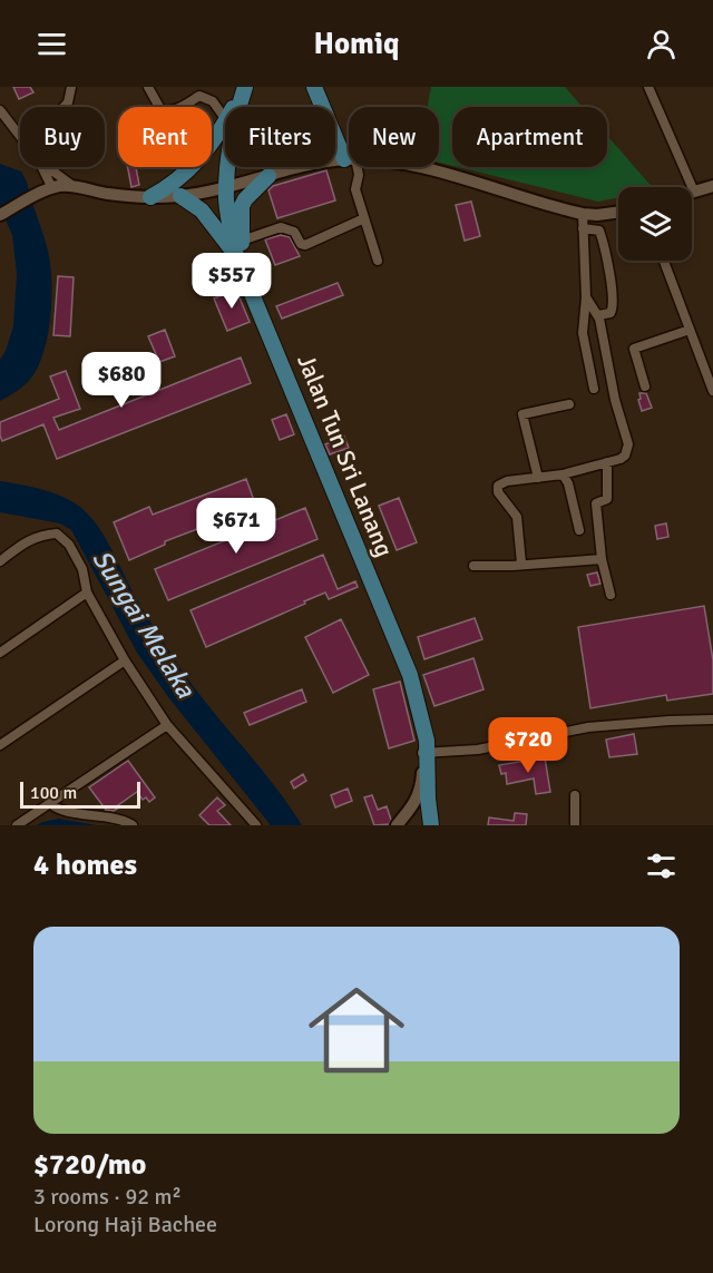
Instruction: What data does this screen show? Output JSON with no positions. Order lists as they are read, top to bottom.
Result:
{
  "streets": {
    "main road": ["Jalan Tun Sri Lanang"]
  },
  "water": ["Sungai Melaka"],
  "scale_bar": "100 m",
  "page": {
    "header": "Homiq",
    "chip": [
      "Buy",
      "Rent",
      "Filters",
      "New",
      "Apartment"
    ],
    "price": [
      "$557",
      "$680",
      "$671",
      "$720"
    ],
    "scale": "100 m",
    "heading": "4 homes",
    "list": [
      {
        "name": "$720/mo",
        "note": "3 rooms · 92 m² · Lorong Haji Bachee"
      }
    ]
  }
}
